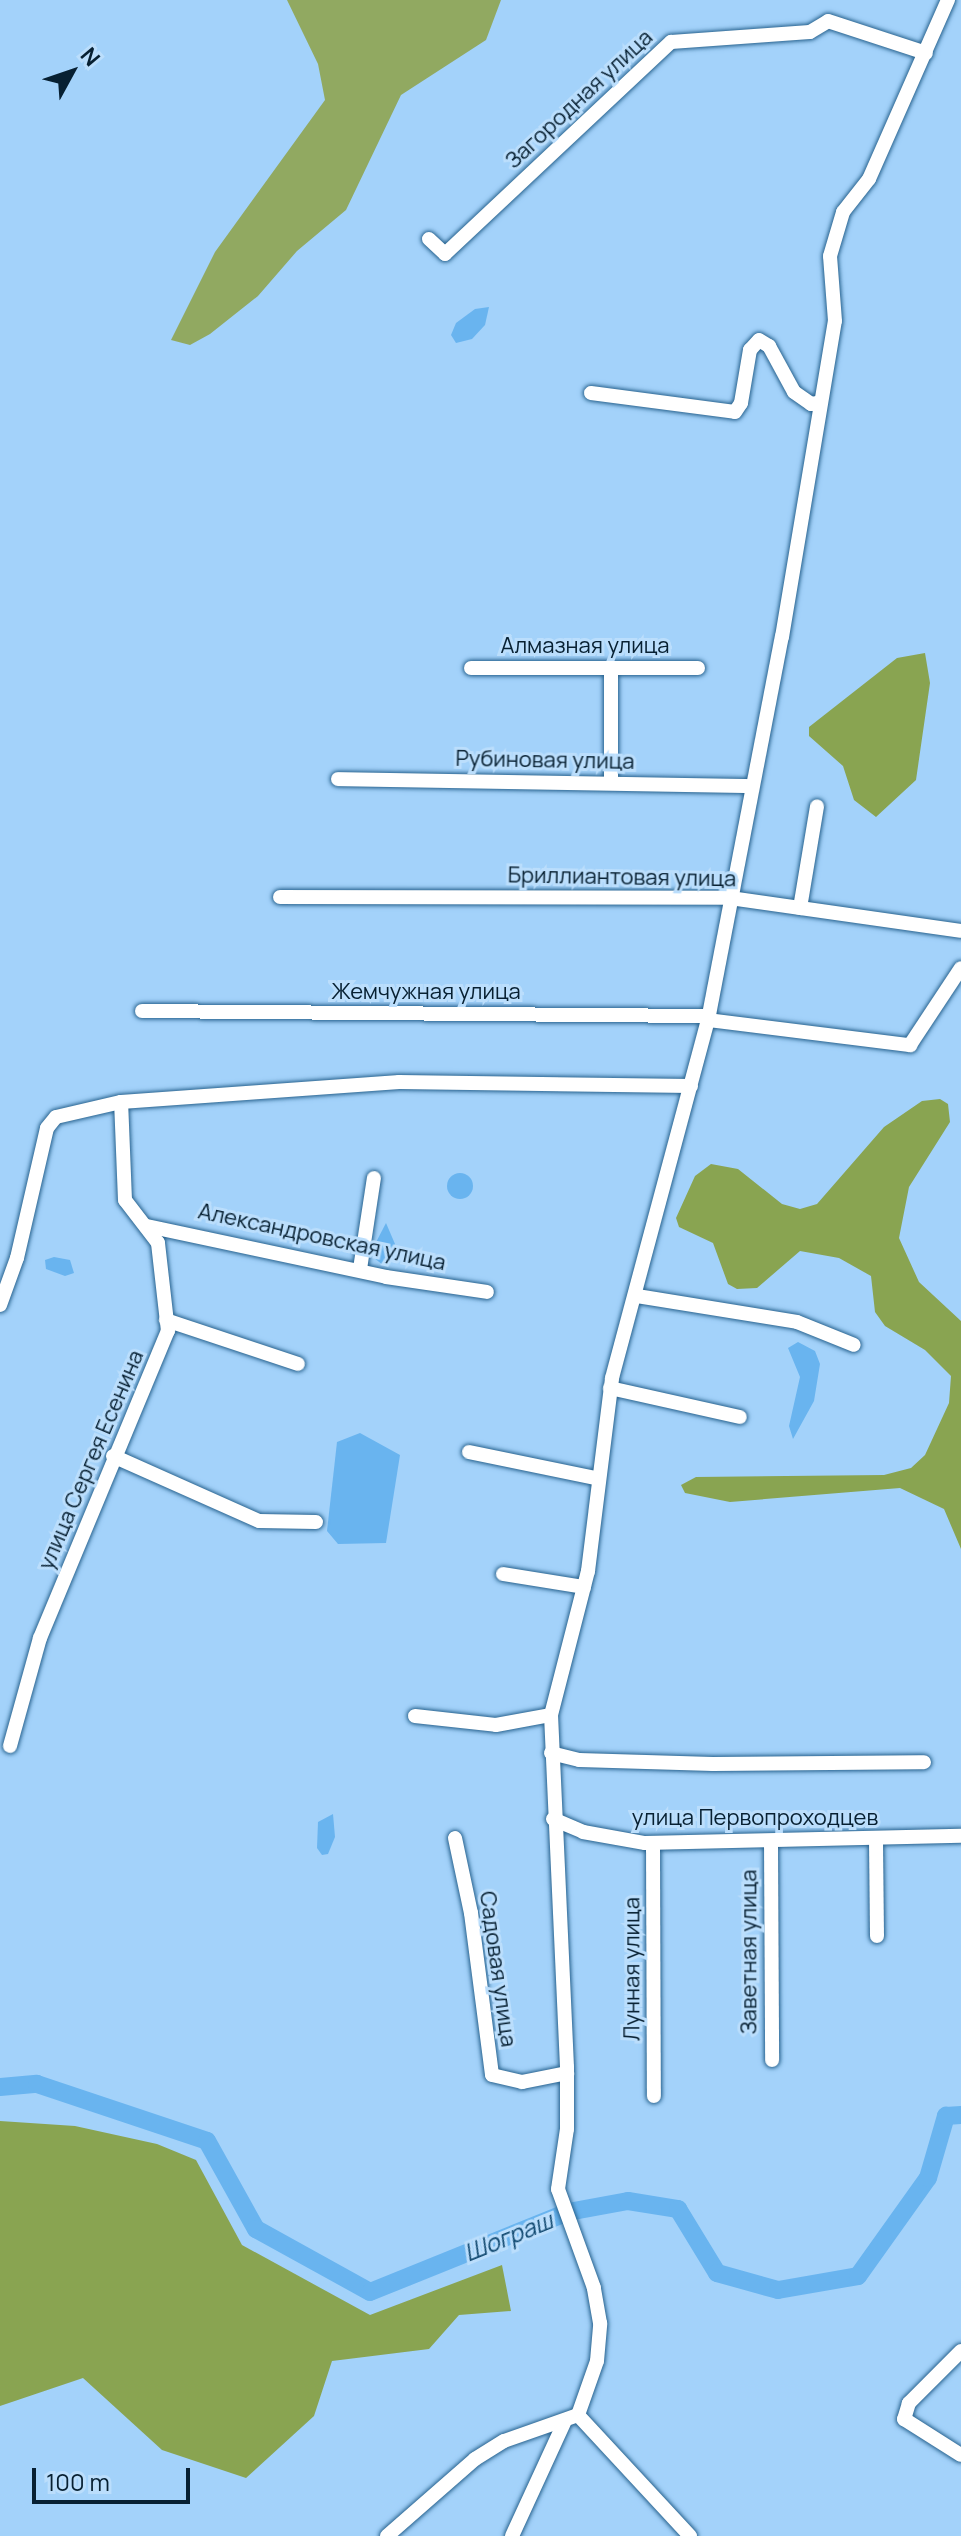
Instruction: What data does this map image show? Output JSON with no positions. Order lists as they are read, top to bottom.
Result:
{
  "streets": {
    "street": [
      "Загородная улица",
      "Алмазная улица",
      "Рубиновая улица",
      "Бриллиантовая улица",
      "Жемчужная улица",
      "Александровская улица",
      "улица Сергея Есенина",
      "улица Первопроходцев",
      "Заветная улица",
      "Садовая улица",
      "Лунная улица"
    ]
  },
  "crossings": [
    ["Александровская улица", "улица Сергея Есенина"],
    ["улица Первопроходцев", "Заветная улица"],
    ["улица Первопроходцев", "Лунная улица"]
  ],
  "water": ["Шограш"],
  "scale_bar": "100 m",
  "north": "top right"
}
